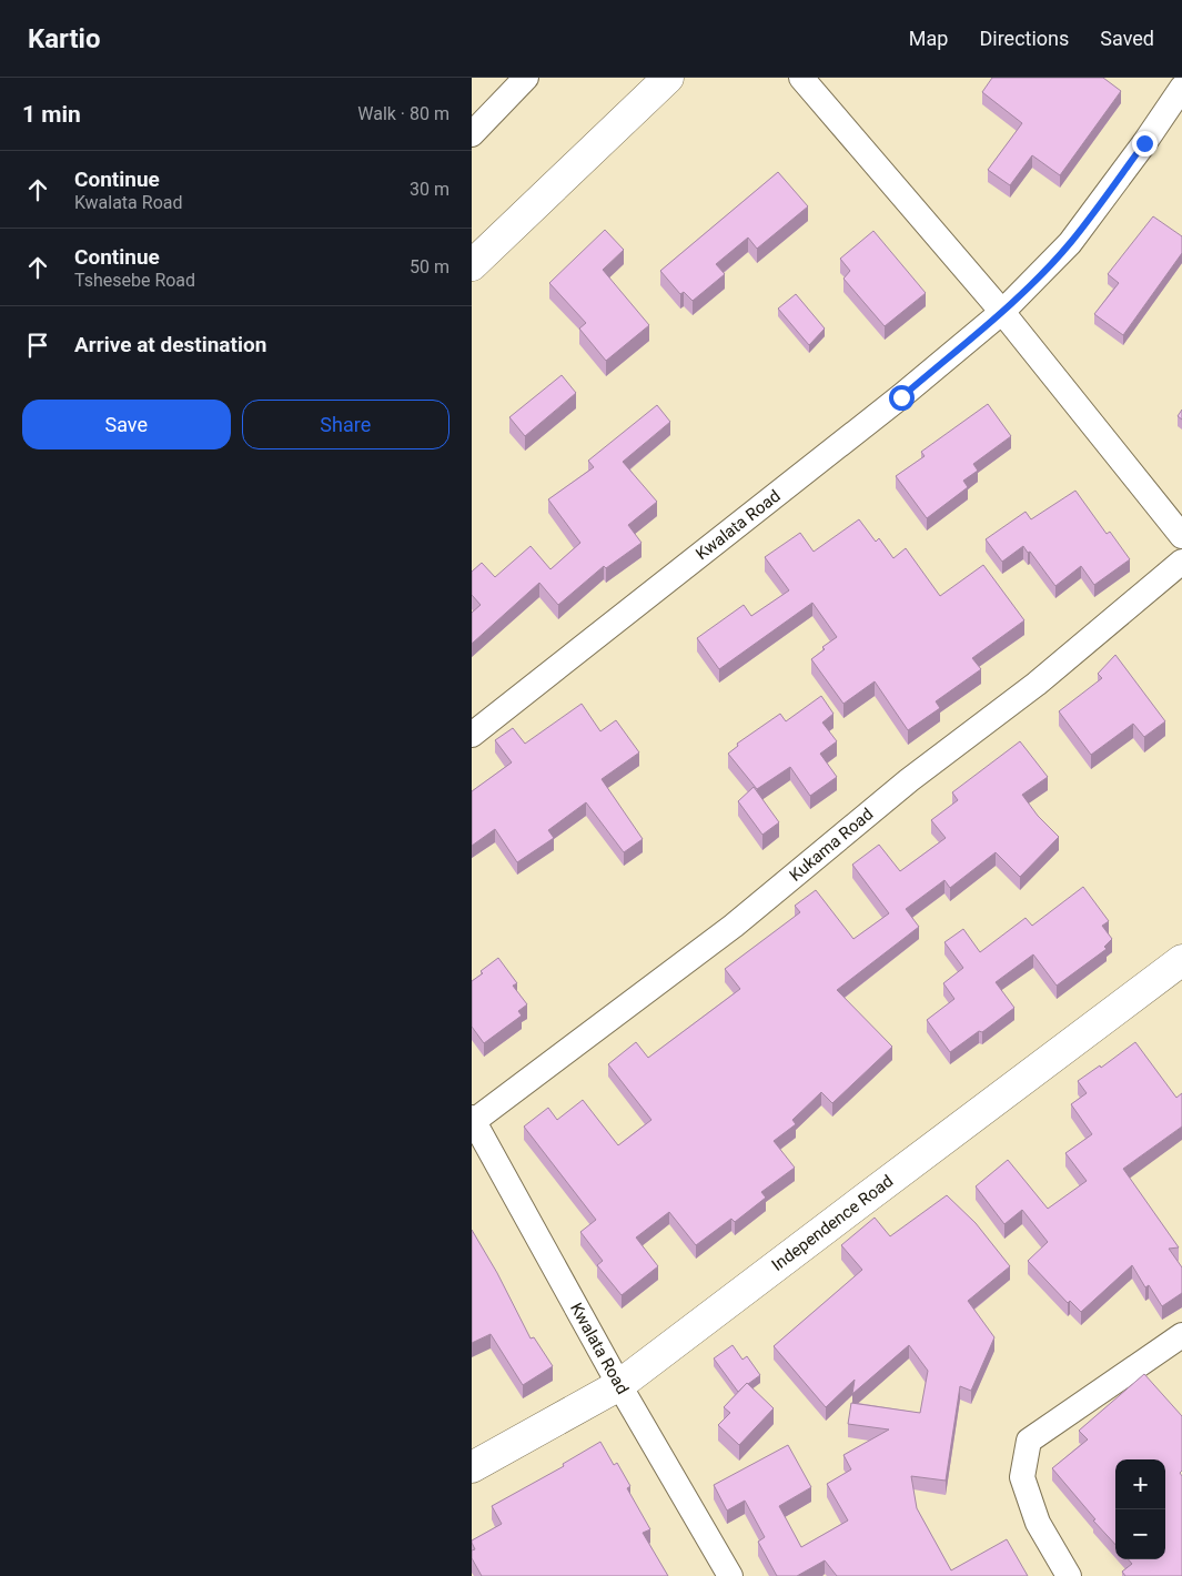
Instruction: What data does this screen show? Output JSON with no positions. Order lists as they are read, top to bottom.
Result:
{
  "streets": {
    "street": ["Kwalata Road", "Kukama Road", "Independence Road"]
  },
  "crossings": [
    ["Kwalata Road", "Kukama Road"],
    ["Kwalata Road", "Independence Road"]
  ],
  "page": {
    "header": "Kartio",
    "nav": ["Map", "Directions", "Saved"],
    "heading": ["1 min", "Walk · 80 m"],
    "list": [
      ["Continue", "Kwalata Road", "30 m"],
      ["Continue", "Tshesebe Road", "50 m"],
      "Arrive at destination"
    ],
    "buttons": ["Save", "Share"],
    "map_buttons": ["+", "−"]
  }
}
